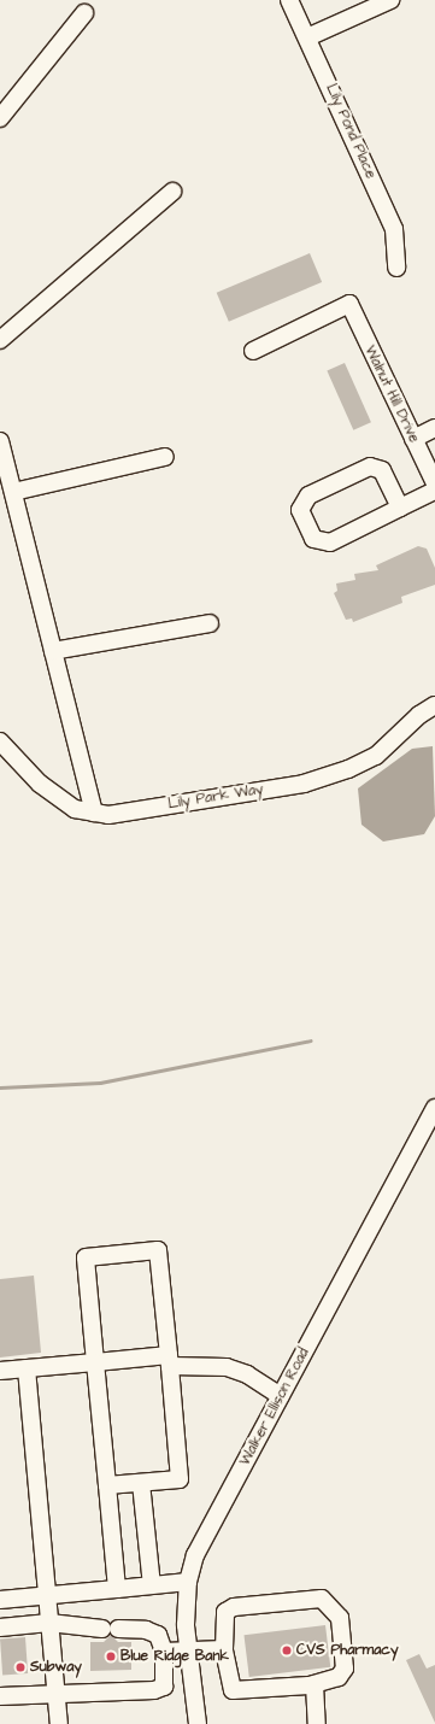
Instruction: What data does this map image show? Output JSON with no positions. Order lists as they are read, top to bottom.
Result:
{
  "streets": {
    "street": [
      "Lily Pond Place",
      "Walnut Hill Drive",
      "Lily Park Way",
      "Walker Ellison Road"
    ]
  },
  "places": ["CVS Pharmacy", "Blue Ridge Bank", "Subway"]
}
